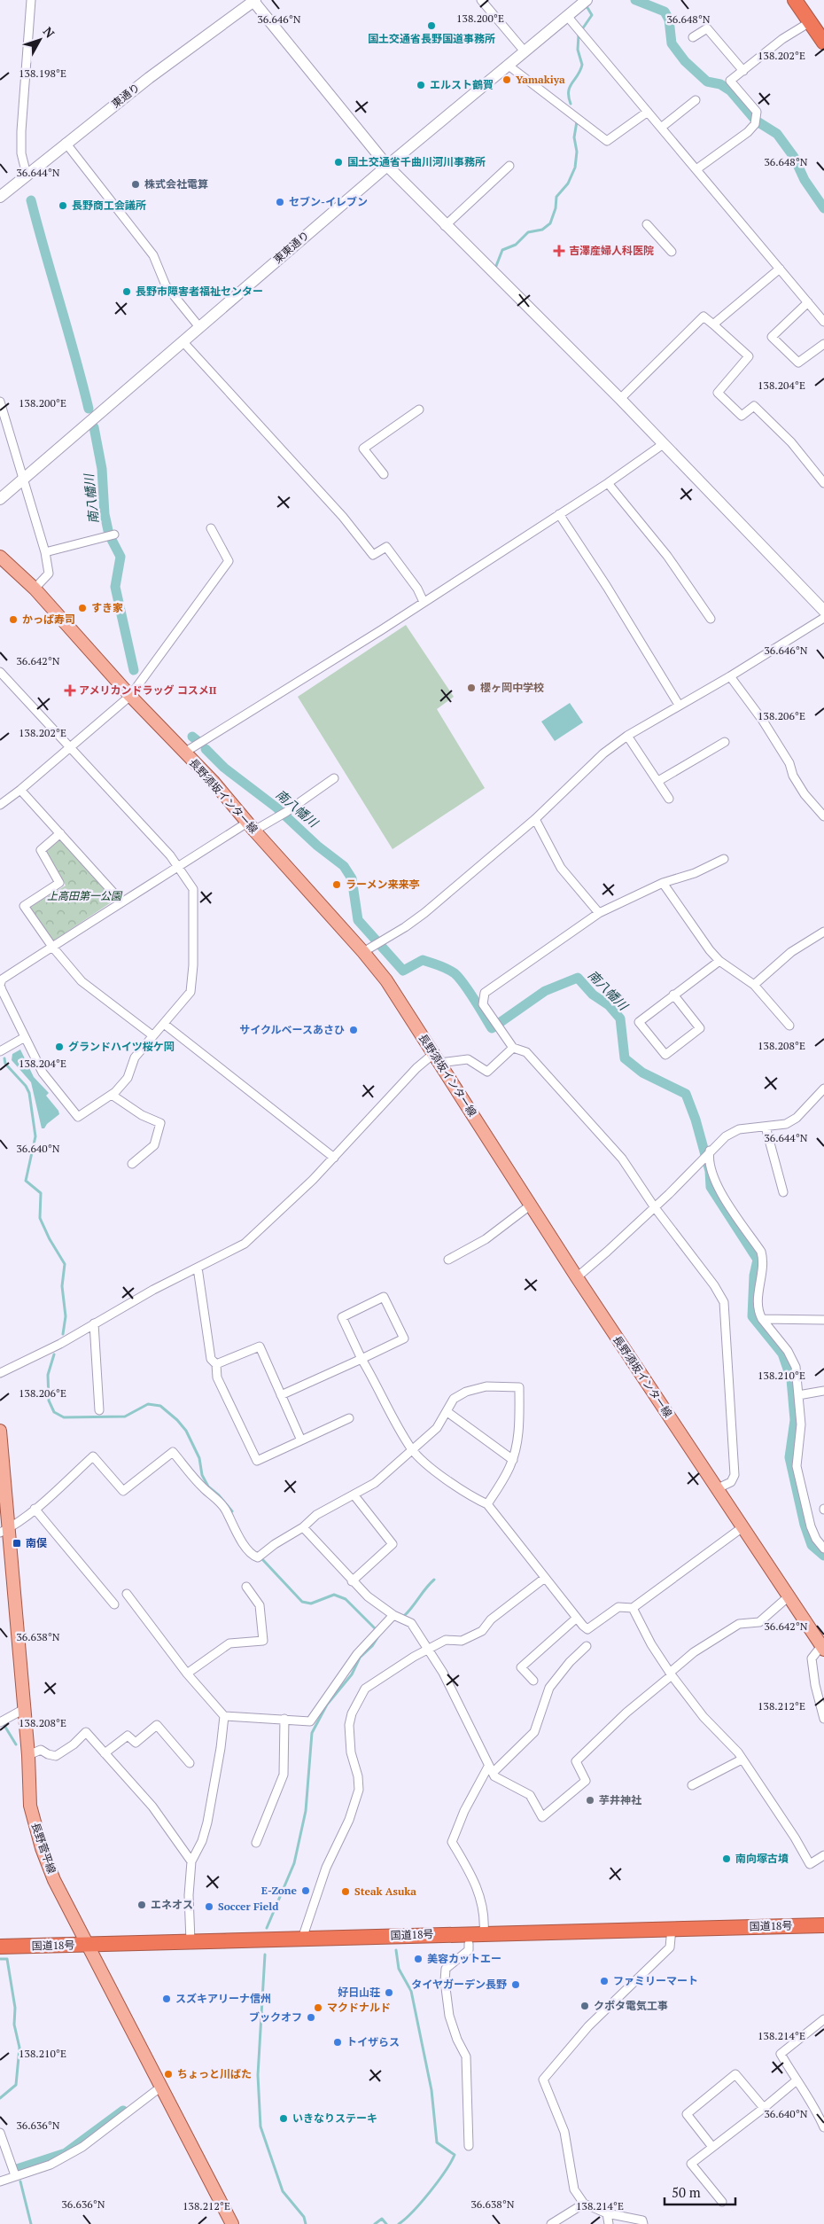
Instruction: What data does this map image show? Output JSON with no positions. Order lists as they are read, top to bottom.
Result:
{
  "streets": {
    "highway": ["国道18号"],
    "main road": ["長野須坂インター線", "長野菅平線"],
    "street": ["東通り", "東東通り"]
  },
  "crossings": [
    ["長野菅平線", "国道18号"]
  ],
  "water": ["南八幡川"],
  "parks": ["上高田第一公園"],
  "places": {
    "other": [
      "国土交通省長野国道事務所",
      "Yamakiya",
      "エルスト鶴賀",
      "国土交通省千曲川河川事務所",
      "株式会社電算",
      "セブン-イレブン",
      "長野商工会議所",
      "長野市障害者福祉センター",
      "すき家",
      "かっぱ寿司",
      "櫻ヶ岡中学校",
      "ラーメン来来亭",
      "サイクルベースあさひ",
      "グランドハイツ桜ケ岡",
      "芋井神社",
      "南向塚古墳",
      "E-Zone",
      "Steak Asuka",
      "エネオス",
      "Soccer Field",
      "美容カットエー",
      "ファミリーマート",
      "タイヤガーデン長野",
      "好日山荘",
      "スズキアリーナ信州",
      "クボタ電気工事",
      "マクドナルド",
      "ブックオフ",
      "トイザらス",
      "ちょっと川ばた",
      "いきなりステーキ"
    ],
    "health": ["吉澤産婦人科医院", "アメリカンドラッグ コスメII"],
    "transit": ["南俣"]
  },
  "scale_bar": "50 m",
  "north": "top right",
  "coordinates": [
    "138.200°E",
    "36.646°N",
    "36.648°N",
    "138.202°E",
    "138.198°E",
    "36.644°N",
    "138.204°E",
    "36.642°N",
    "138.206°E",
    "138.208°E",
    "36.640°N",
    "138.210°E",
    "36.638°N",
    "138.212°E",
    "138.214°E",
    "36.636°N"
  ]
}
